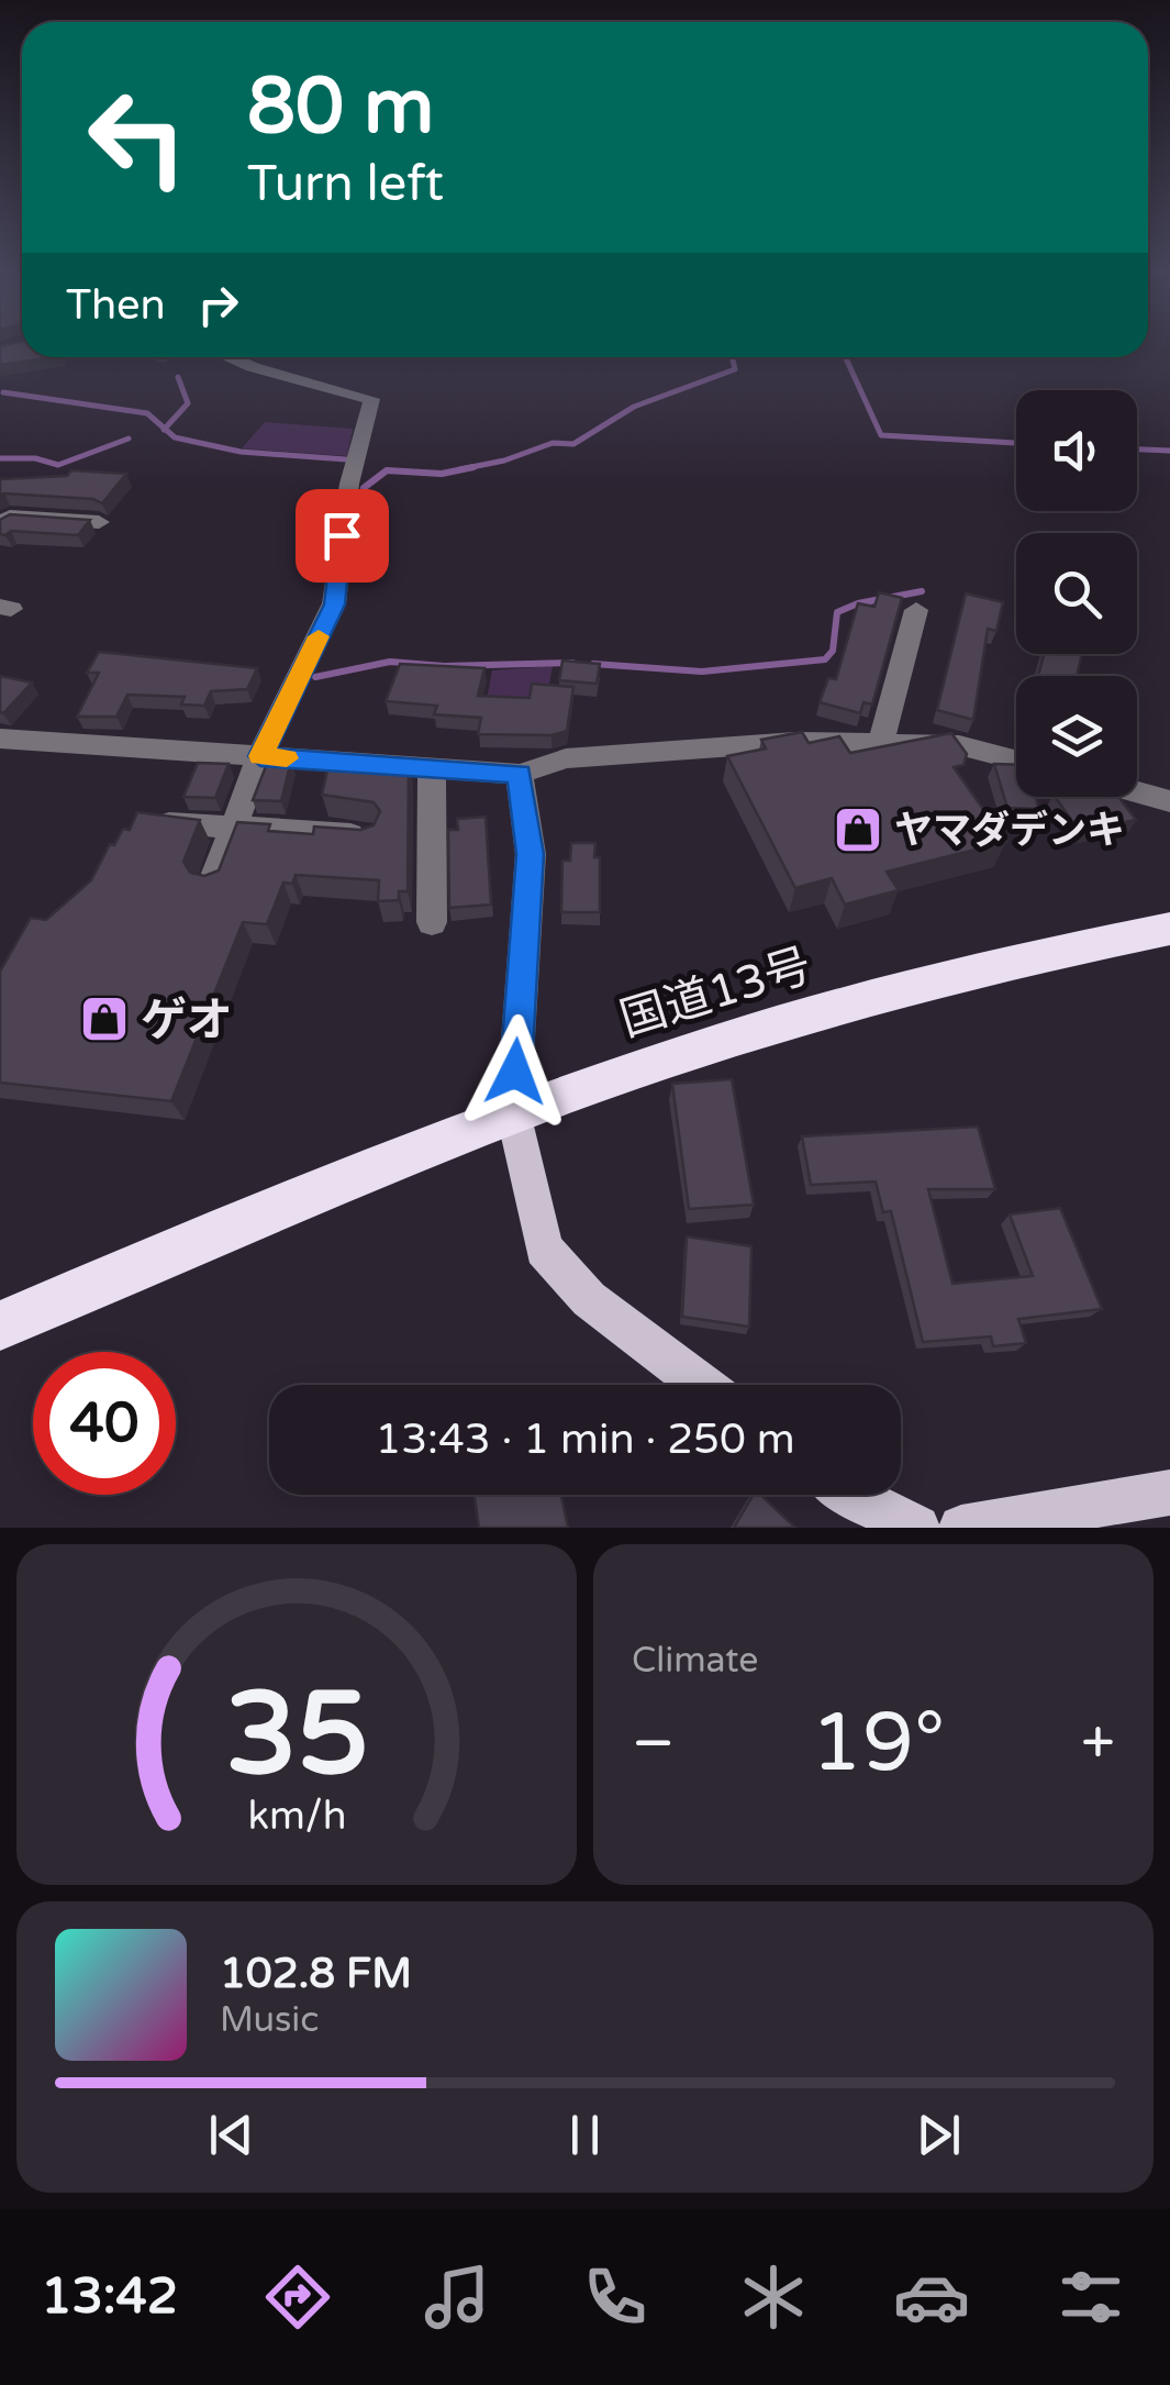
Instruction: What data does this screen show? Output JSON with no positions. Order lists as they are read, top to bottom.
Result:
{
  "streets": {
    "highway": ["国道13号"]
  },
  "places": {
    "shop": ["ヤマダデンキ", "ゲオ"]
  },
  "page": {
    "turn": ["80 m", "Turn left"],
    "then": "Then",
    "limit": "40",
    "trip": "13:43 · 1 min · 250 m",
    "tile": "Climate",
    "heat": ["−", "19°", "+"],
    "song": ["102.8 FM", "Music"],
    "tabs": "13:42",
    "gauge": ["35", "km/h"]
  }
}
